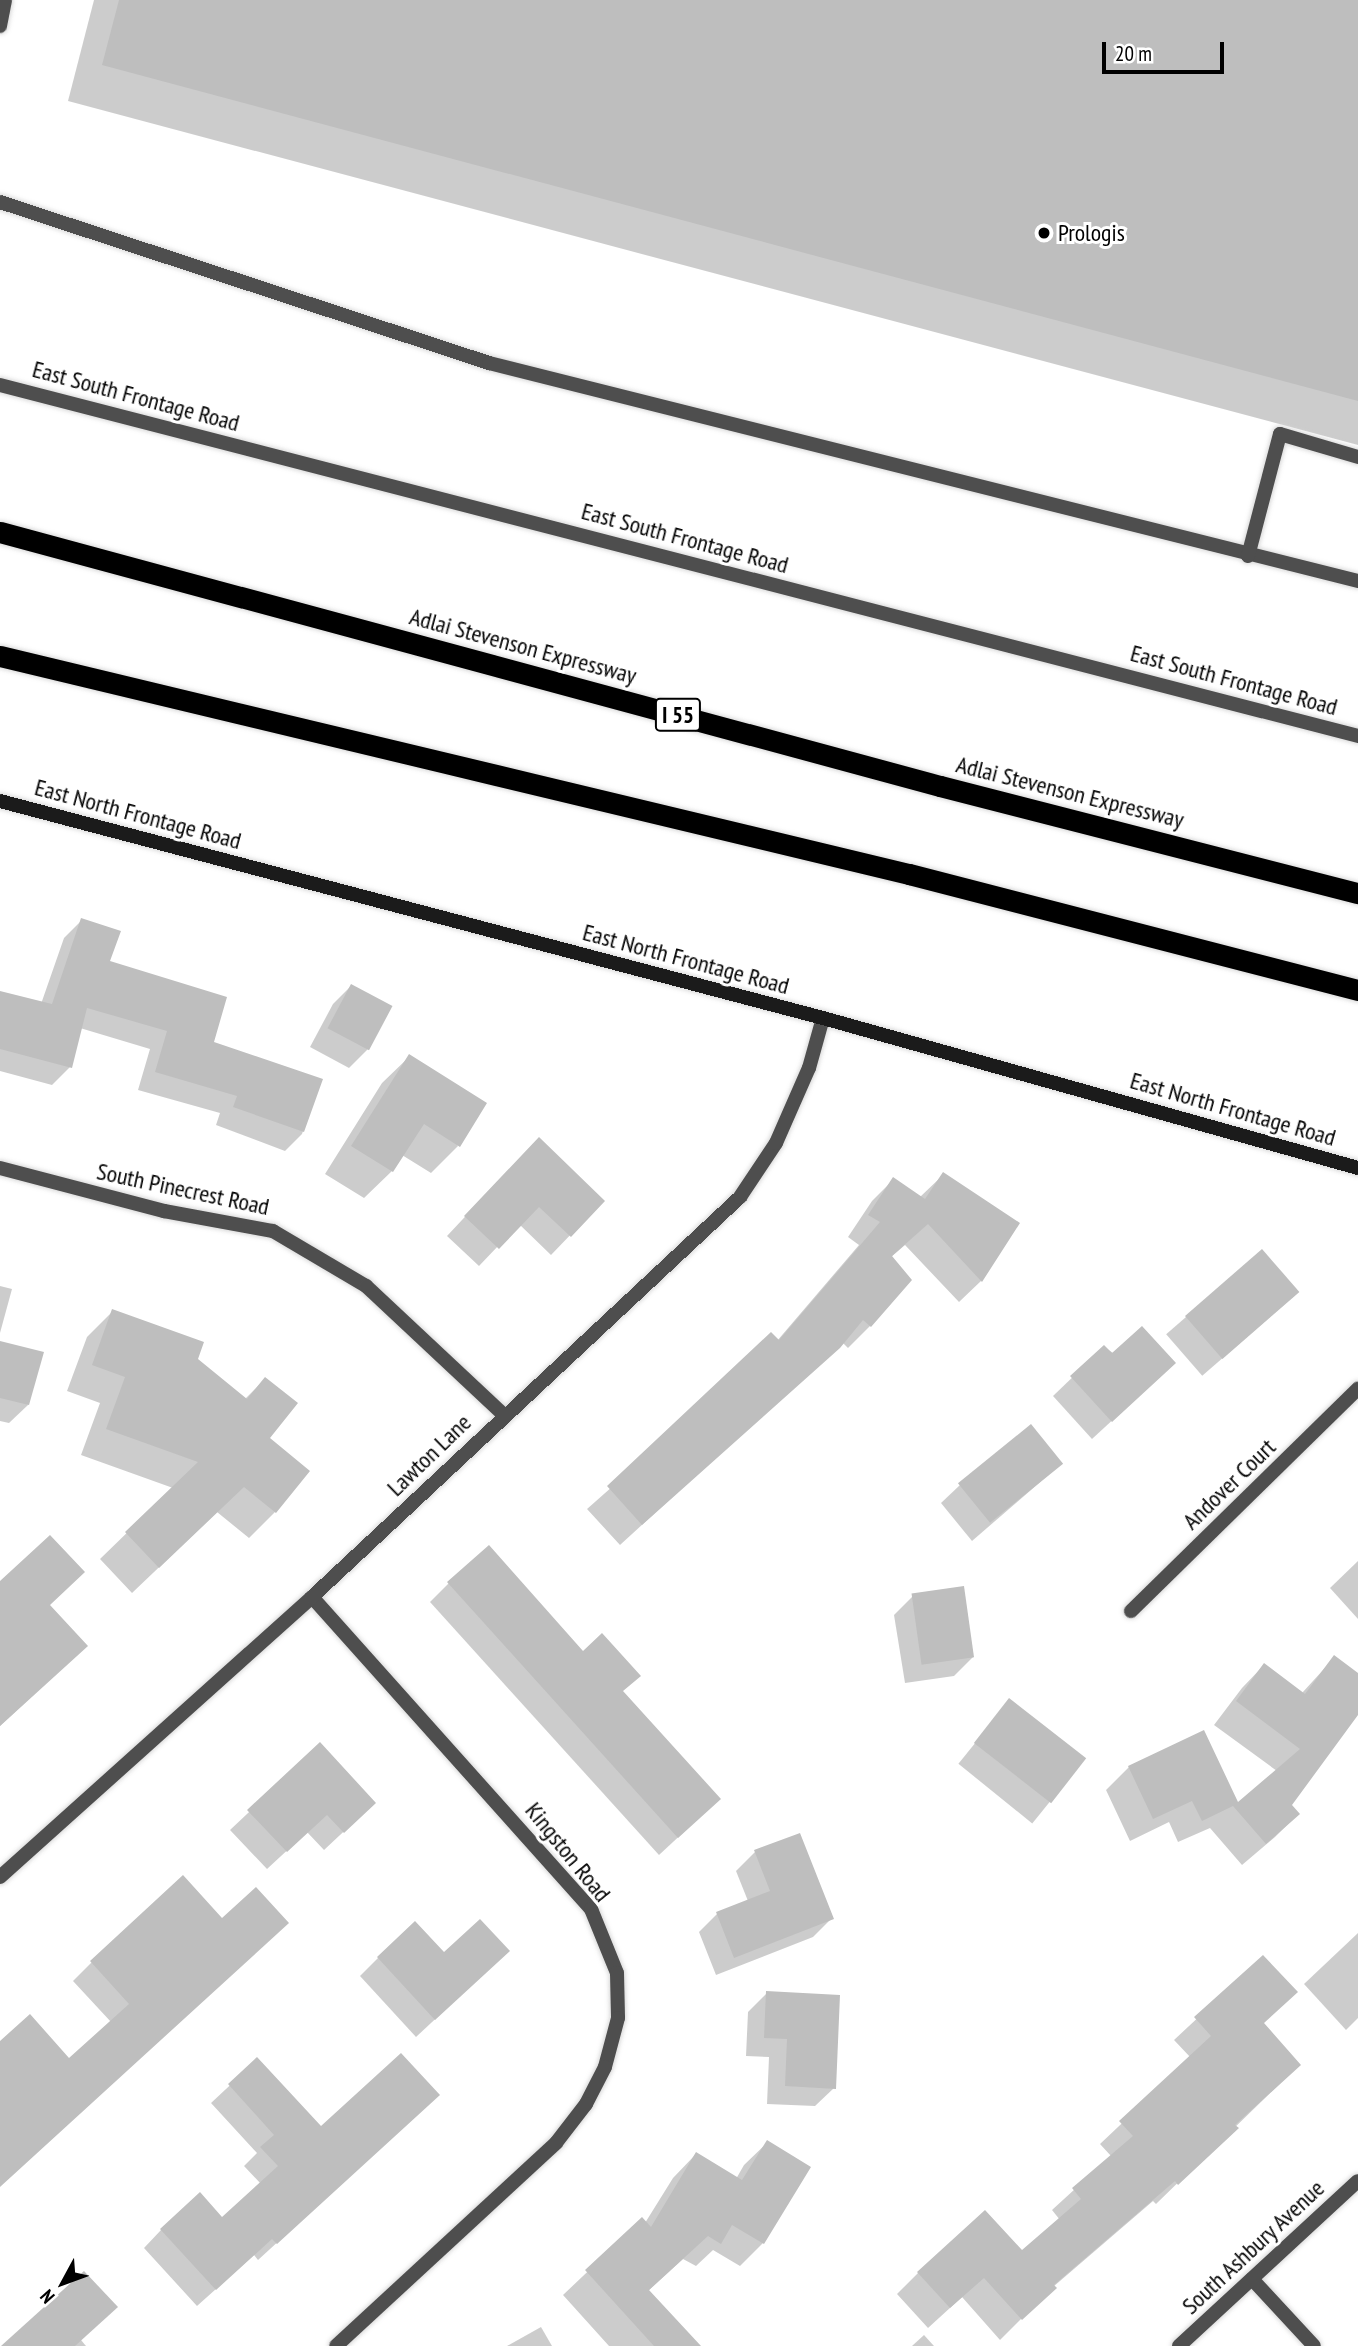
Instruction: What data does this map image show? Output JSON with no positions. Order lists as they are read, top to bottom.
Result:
{
  "streets": {
    "highway": ["Adlai Stevenson Expressway", "I 55"],
    "street": [
      "East South Frontage Road",
      "East North Frontage Road",
      "South Pinecrest Road",
      "Lawton Lane",
      "Andover Court",
      "Kingston Road",
      "South Ashbury Avenue"
    ]
  },
  "crossings": [
    ["East North Frontage Road", "Lawton Lane"],
    ["South Pinecrest Road", "Lawton Lane"],
    ["Lawton Lane", "Kingston Road"]
  ],
  "places": ["Prologis"],
  "scale_bar": "20 m",
  "north": "bottom left"
}
